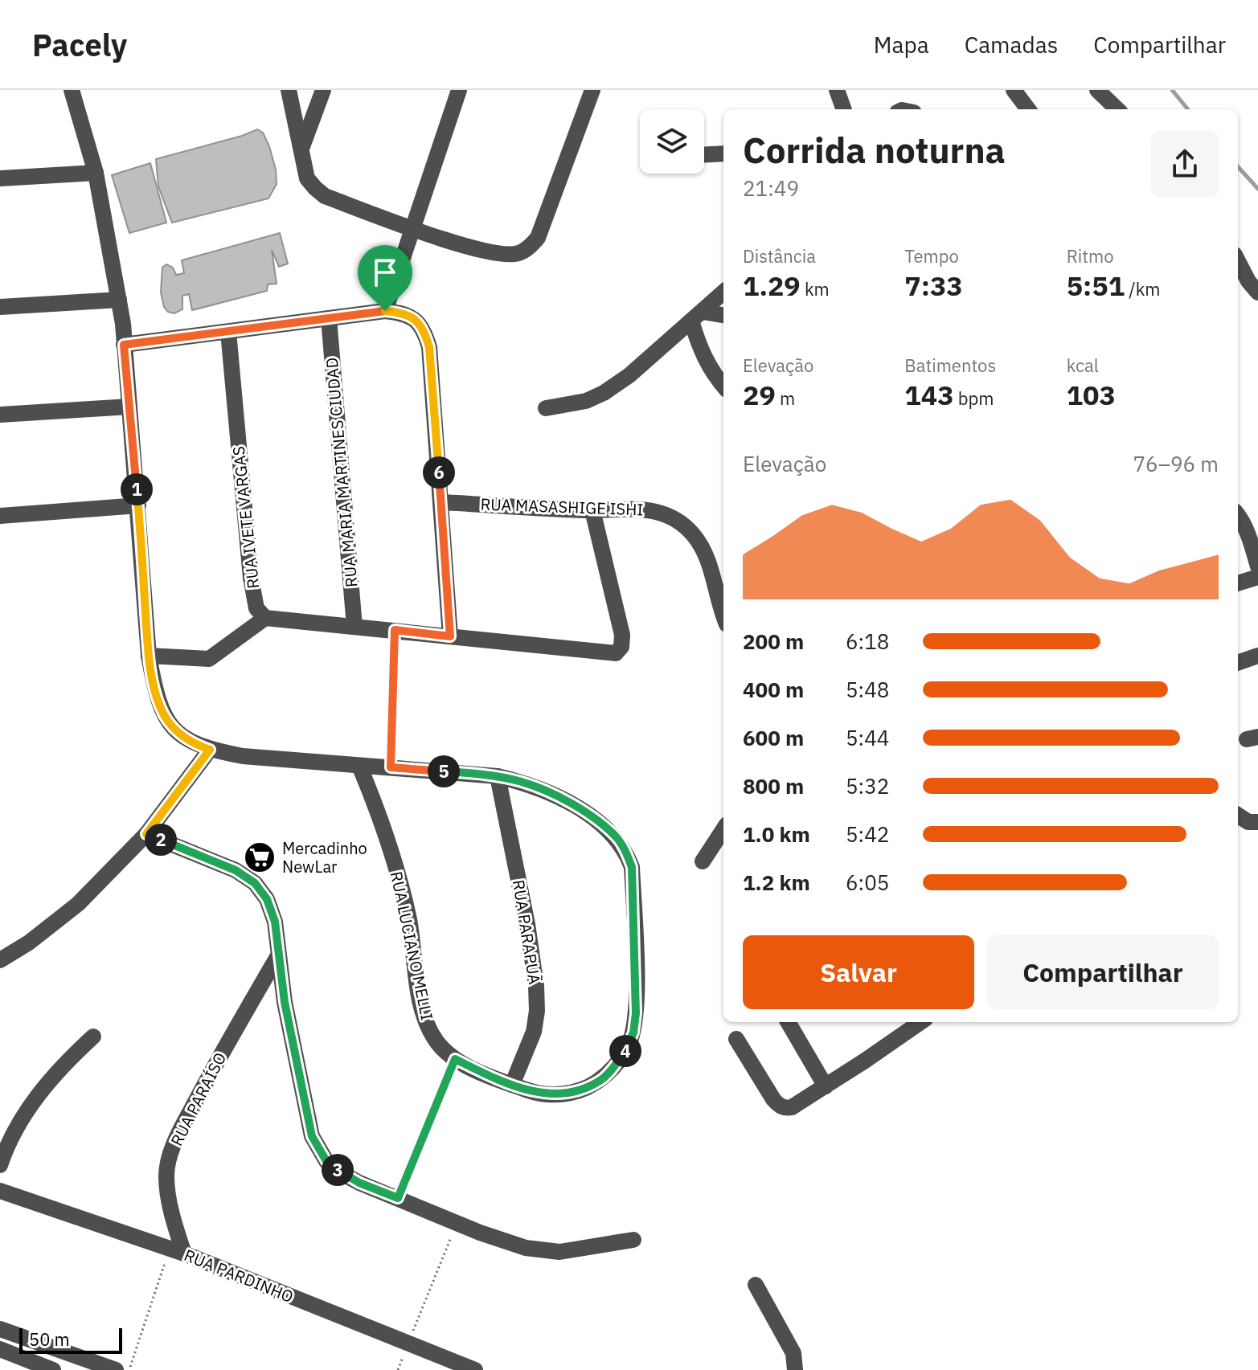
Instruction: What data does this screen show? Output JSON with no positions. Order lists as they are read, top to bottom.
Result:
{
  "streets": {
    "street": [
      "RUA MARIA MARTINES CIUDAD",
      "RUA MASASHIGE ISHI",
      "RUA IVETE VARGAS",
      "RUA PARAPUÃ",
      "RUA LUCIANO MELLI",
      "RUA PARAÍSO",
      "RUA PARDINHO"
    ]
  },
  "crossings": [
    ["RUA PARAPUÃ", "RUA LUCIANO MELLI"],
    ["RUA PARAÍSO", "RUA PARDINHO"]
  ],
  "places": {
    "supermarket": ["Mercadinho NewLar"]
  },
  "scale_bar": "50 m",
  "page": {
    "header": "Pacely",
    "nav": ["Mapa", "Camadas", "Compartilhar"],
    "heading": ["Corrida noturna", "21:49"],
    "stats": [
      ["Distância", "1.29 km"],
      ["Tempo", "7:33"],
      ["Ritmo", "5:51 /km"],
      ["Elevação", "29 m"],
      ["Batimentos", "143 bpm"],
      ["kcal", "103"]
    ],
    "chart": ["Elevação", "76–96 m"],
    "pins": [
      "6",
      "1",
      "5",
      "2",
      "4",
      "3"
    ],
    "list": [
      {
        "name": "200 m",
        "note": "6:18"
      },
      {
        "name": "400 m",
        "note": "5:48"
      },
      {
        "name": "600 m",
        "note": "5:44"
      },
      {
        "name": "800 m",
        "note": "5:32"
      },
      {
        "name": "1.0 km",
        "note": "5:42"
      },
      {
        "name": "1.2 km",
        "note": "6:05"
      }
    ],
    "buttons": ["Salvar", "Compartilhar"],
    "scale": "50 m"
  }
}
